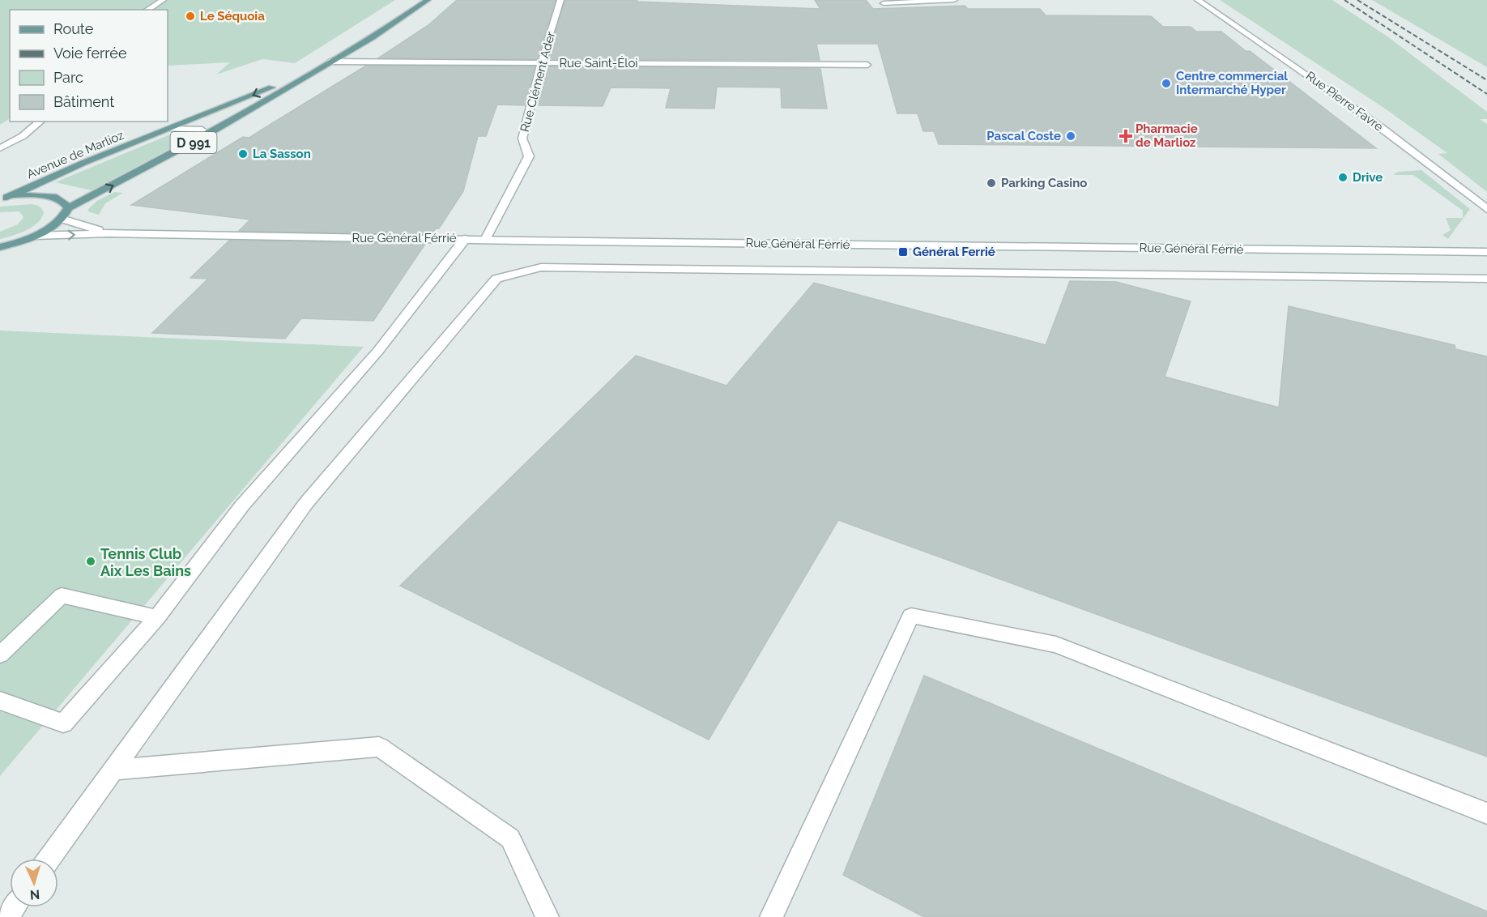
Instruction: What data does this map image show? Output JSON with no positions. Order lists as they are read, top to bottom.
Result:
{
  "streets": {
    "main road": ["D 991", "Avenue de Marlioz"],
    "street": [
      "Rue Saint-Éloi",
      "Rue Clément Ader",
      "Rue Pierre Favre",
      "Rue Général Férrié"
    ]
  },
  "crossings": [
    ["Rue Saint-Éloi", "Rue Clément Ader"],
    ["Rue Saint-Éloi", "Avenue de Marlioz"],
    ["Rue Clément Ader", "Rue Général Férrié"]
  ],
  "places": {
    "other": [
      "Le Séquoia",
      "Centre commercial Intermarché Hyper",
      "Pascal Coste",
      "La Sasson",
      "Drive",
      "Parking Casino",
      "Tennis Club Aix Les Bains"
    ],
    "health": ["Pharmacie de Marlioz"],
    "transit": ["Général Ferrié"]
  },
  "legend": [
    "Route",
    "Voie ferrée",
    "Parc",
    "Bâtiment"
  ],
  "north": "bottom"
}
